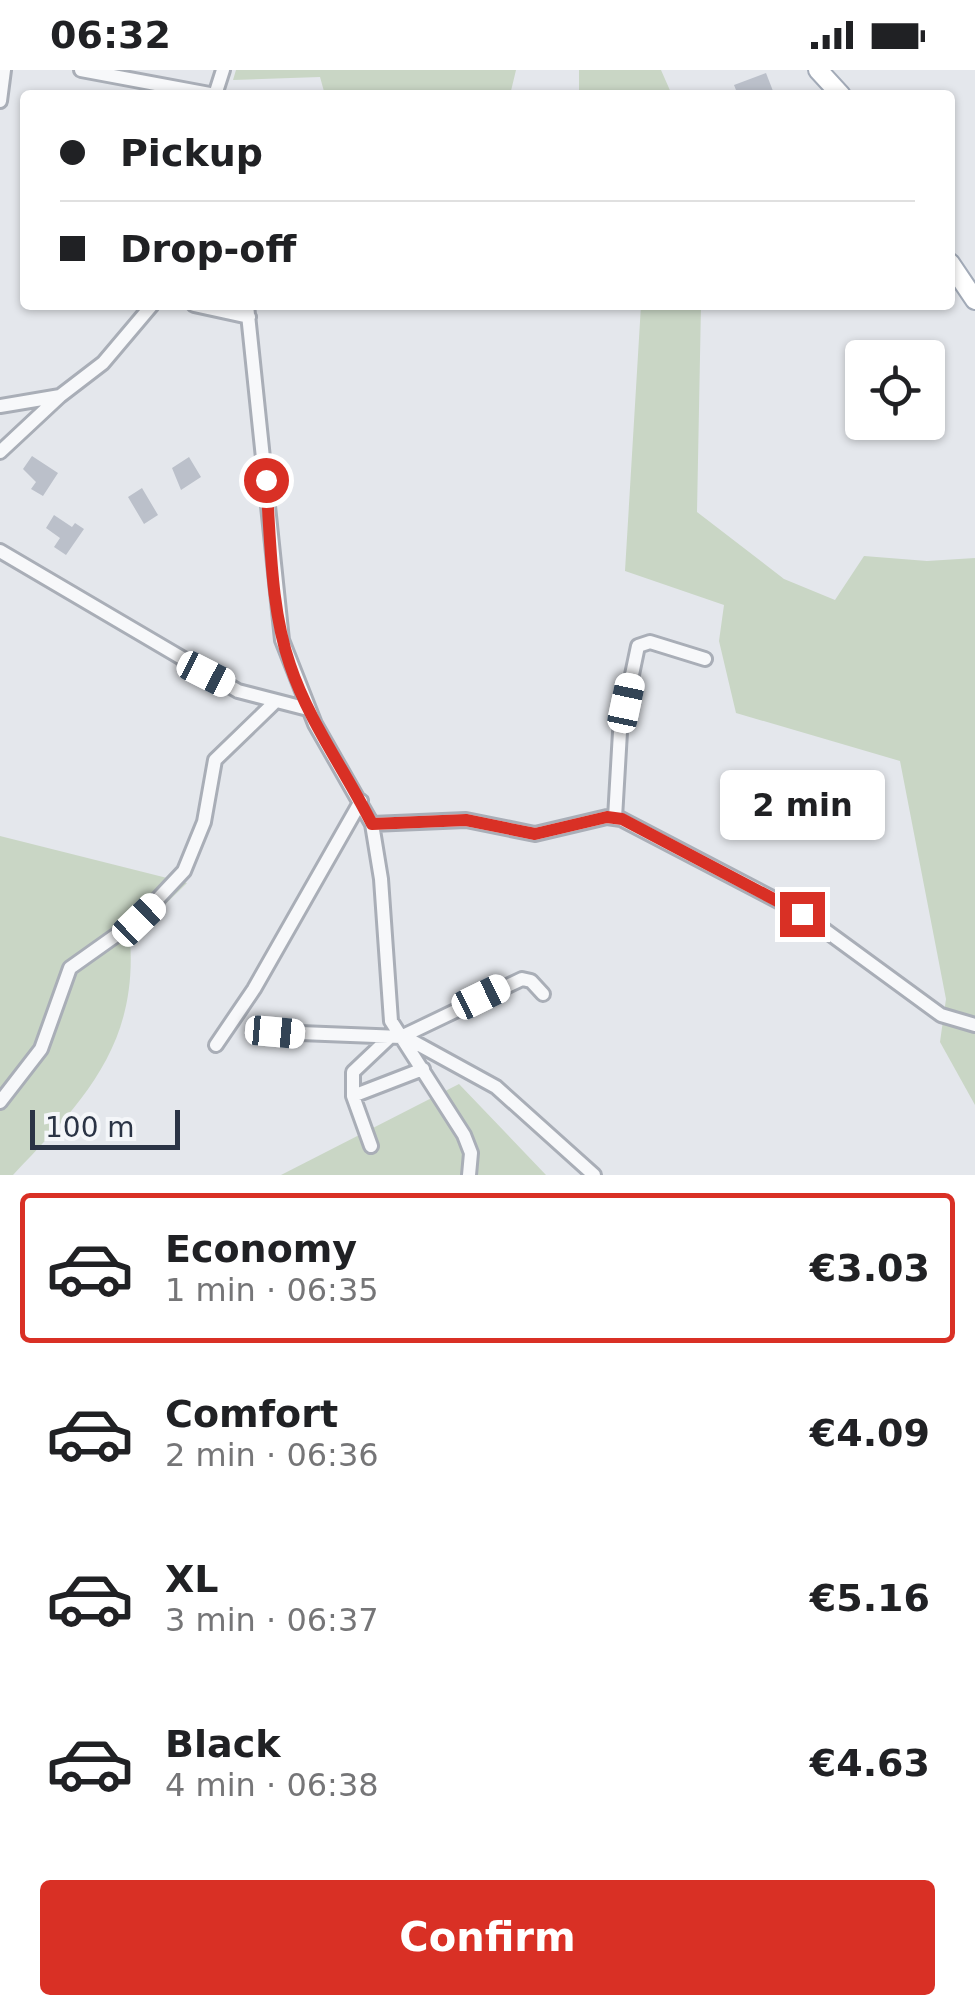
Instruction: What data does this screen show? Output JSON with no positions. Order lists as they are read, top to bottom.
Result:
{
  "scale_bar": "100 m",
  "page": {
    "status": "06:32",
    "banner": ["Pickup", "Drop-off"],
    "bubble": "2 min",
    "scale": "100 m",
    "list": [
      {
        "name": "Economy",
        "note": "1 min · 06:35",
        "value": "€3.03"
      },
      {
        "name": "Comfort",
        "note": "2 min · 06:36",
        "value": "€4.09"
      },
      {
        "name": "XL",
        "note": "3 min · 06:37",
        "value": "€5.16"
      },
      {
        "name": "Black",
        "note": "4 min · 06:38",
        "value": "€4.63"
      }
    ],
    "buttons": "Confirm"
  }
}
